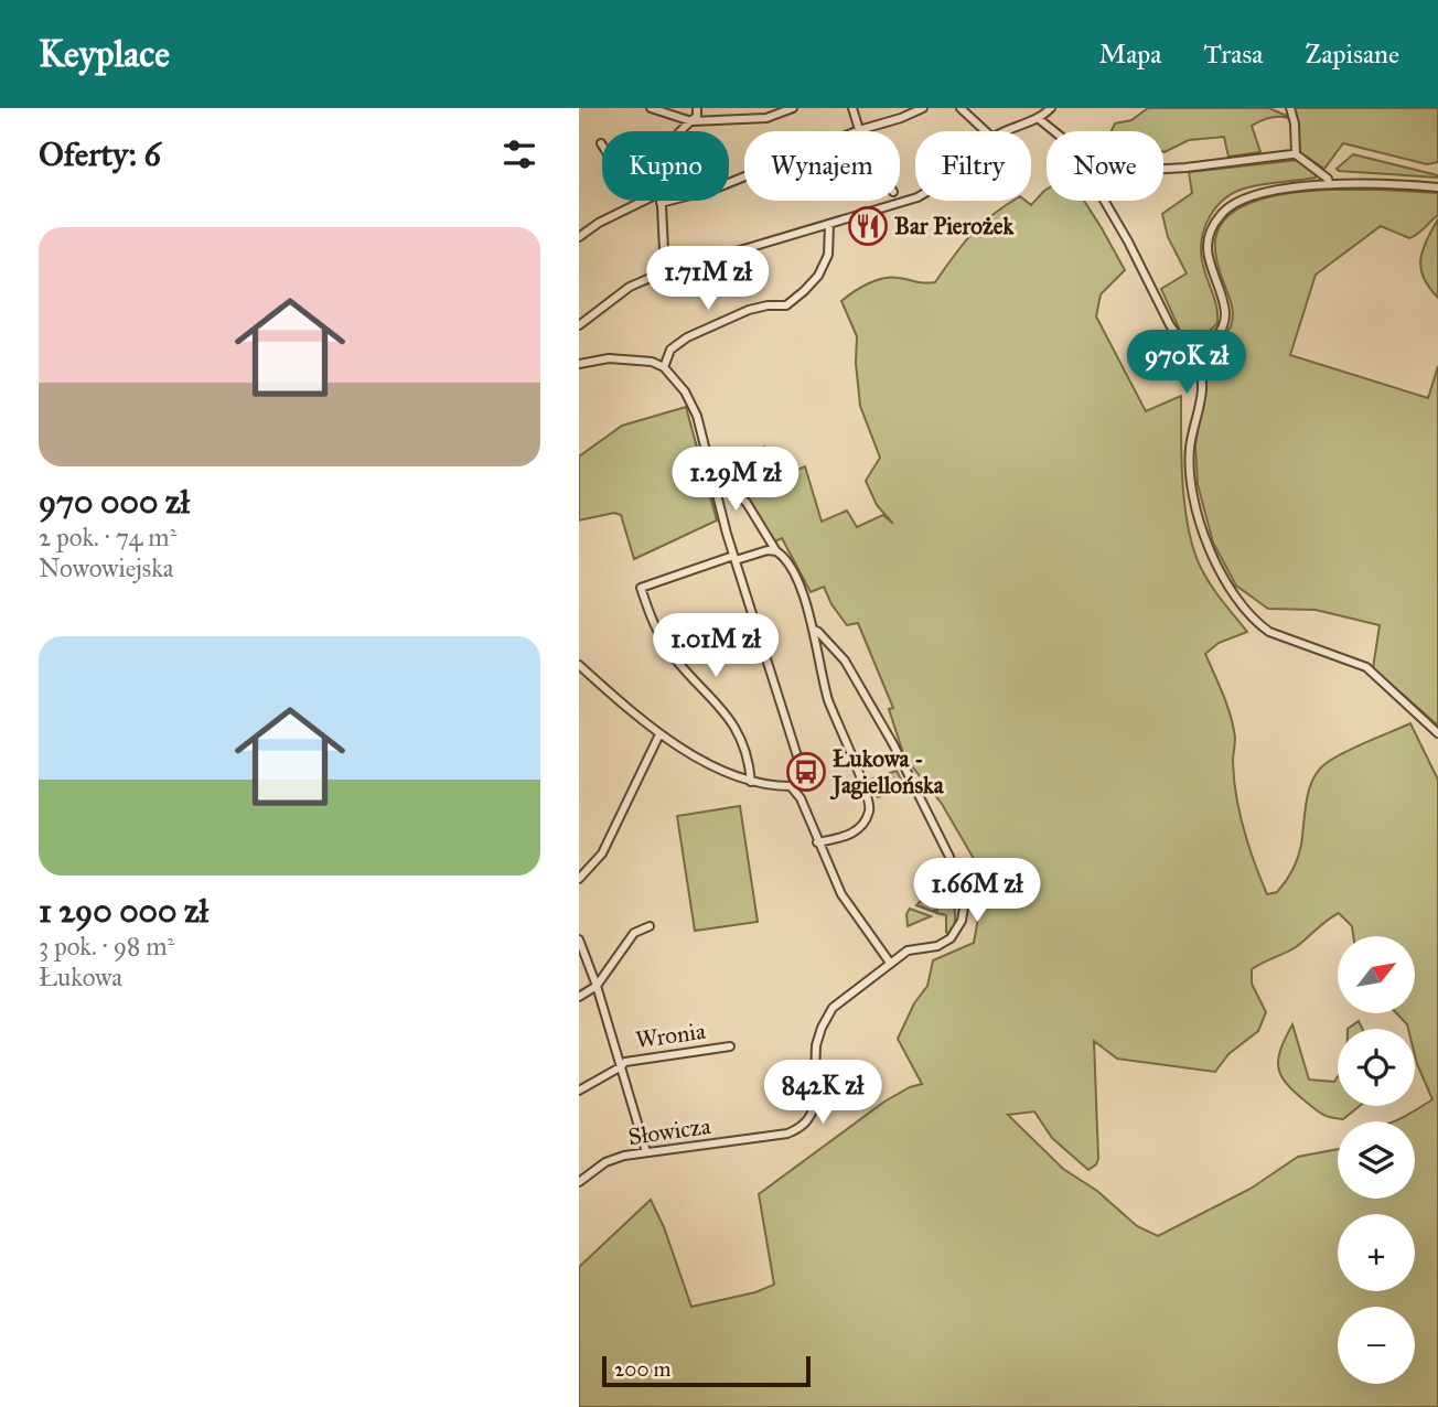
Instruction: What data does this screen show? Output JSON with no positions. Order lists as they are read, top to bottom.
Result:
{
  "streets": {
    "street": ["Wronia", "Słowicza"]
  },
  "places": {
    "restaurant": ["Bar Pierożek"],
    "bus stop": ["Łukowa - Jagiellońska"]
  },
  "scale_bar": "200 m",
  "north": "top right",
  "page": {
    "header": "Keyplace",
    "nav": ["Mapa", "Trasa", "Zapisane"],
    "heading": "Oferty: 6",
    "chip": [
      "Kupno",
      "Wynajem",
      "Filtry",
      "Nowe"
    ],
    "list": [
      {
        "name": "970 000 zł",
        "note": "2 pok. · 74 m² · Nowowiejska"
      },
      {
        "name": "1 290 000 zł",
        "note": "3 pok. · 98 m² · Łukowa"
      }
    ],
    "price": [
      "1.71M zł",
      "970K zł",
      "1.29M zł",
      "1.01M zł",
      "1.66M zł",
      "842K zł"
    ],
    "map_buttons": ["+", "−"],
    "scale": "200 m"
  }
}
